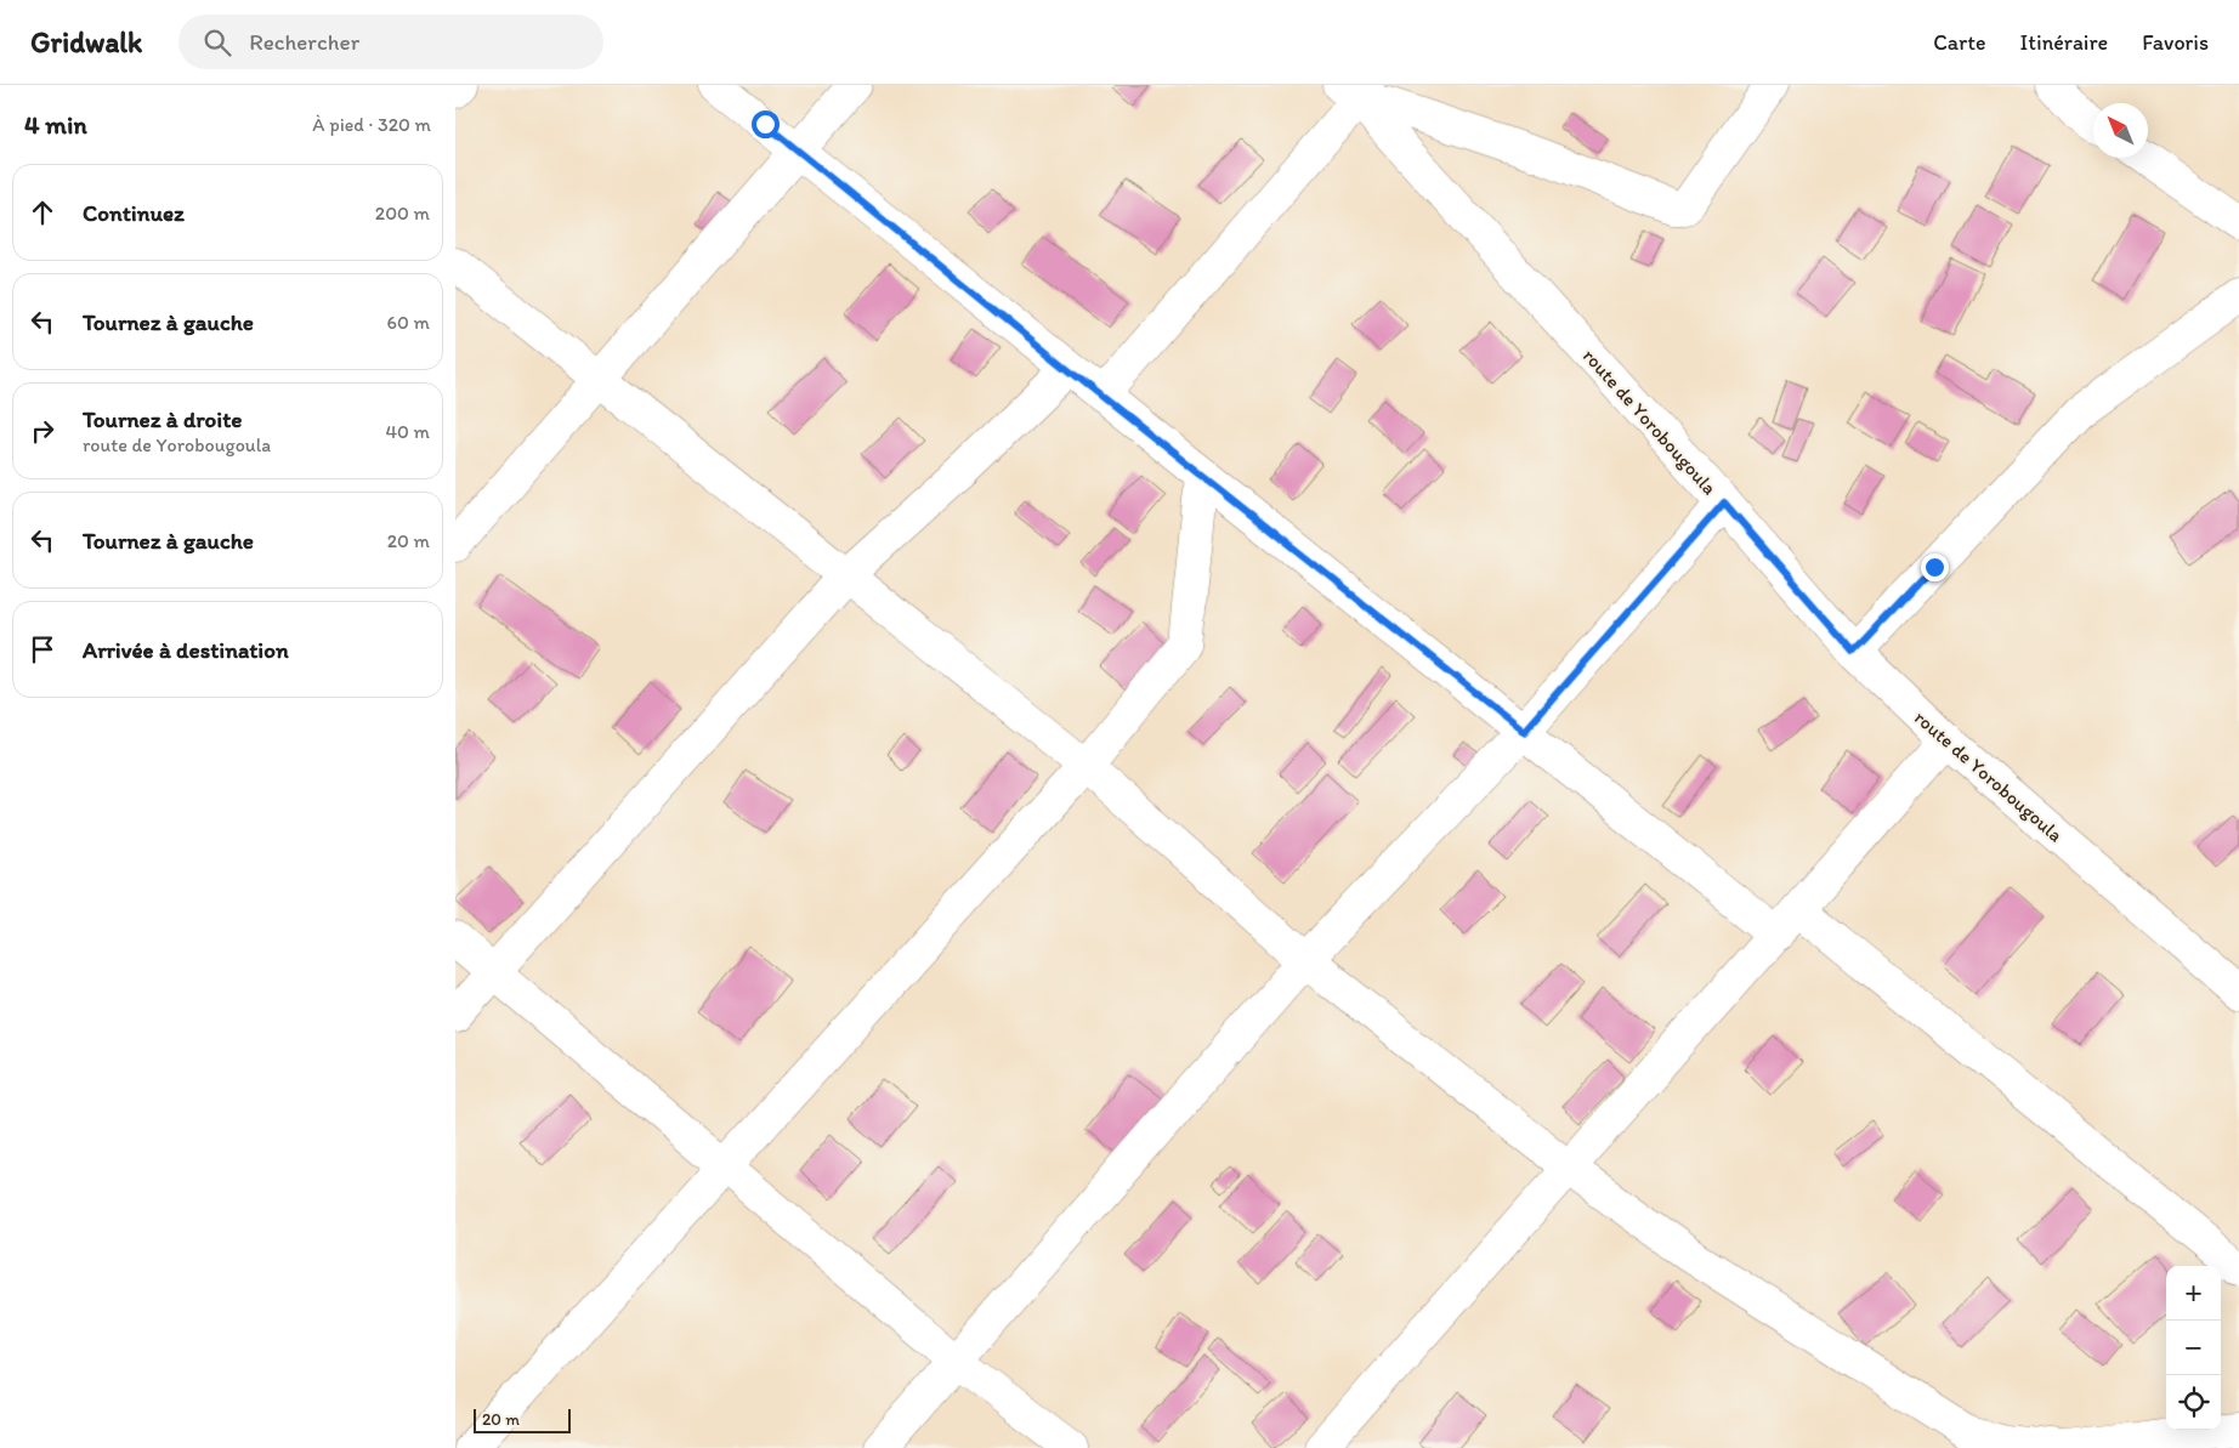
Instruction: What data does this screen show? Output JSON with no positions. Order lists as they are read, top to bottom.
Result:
{
  "streets": {
    "street": ["route de Yorobougoula"]
  },
  "scale_bar": "20 m",
  "north": "top left",
  "page": {
    "header": "Gridwalk",
    "search": "Rechercher",
    "nav": ["Carte", "Itinéraire", "Favoris"],
    "heading": ["4 min", "À pied · 320 m"],
    "list": [
      ["Continuez", "200 m"],
      ["Tournez à gauche", "60 m"],
      ["Tournez à droite", "route de Yorobougoula", "40 m"],
      ["Tournez à gauche", "20 m"],
      "Arrivée à destination"
    ],
    "map_buttons": ["+", "−"],
    "scale": "20 m"
  }
}
